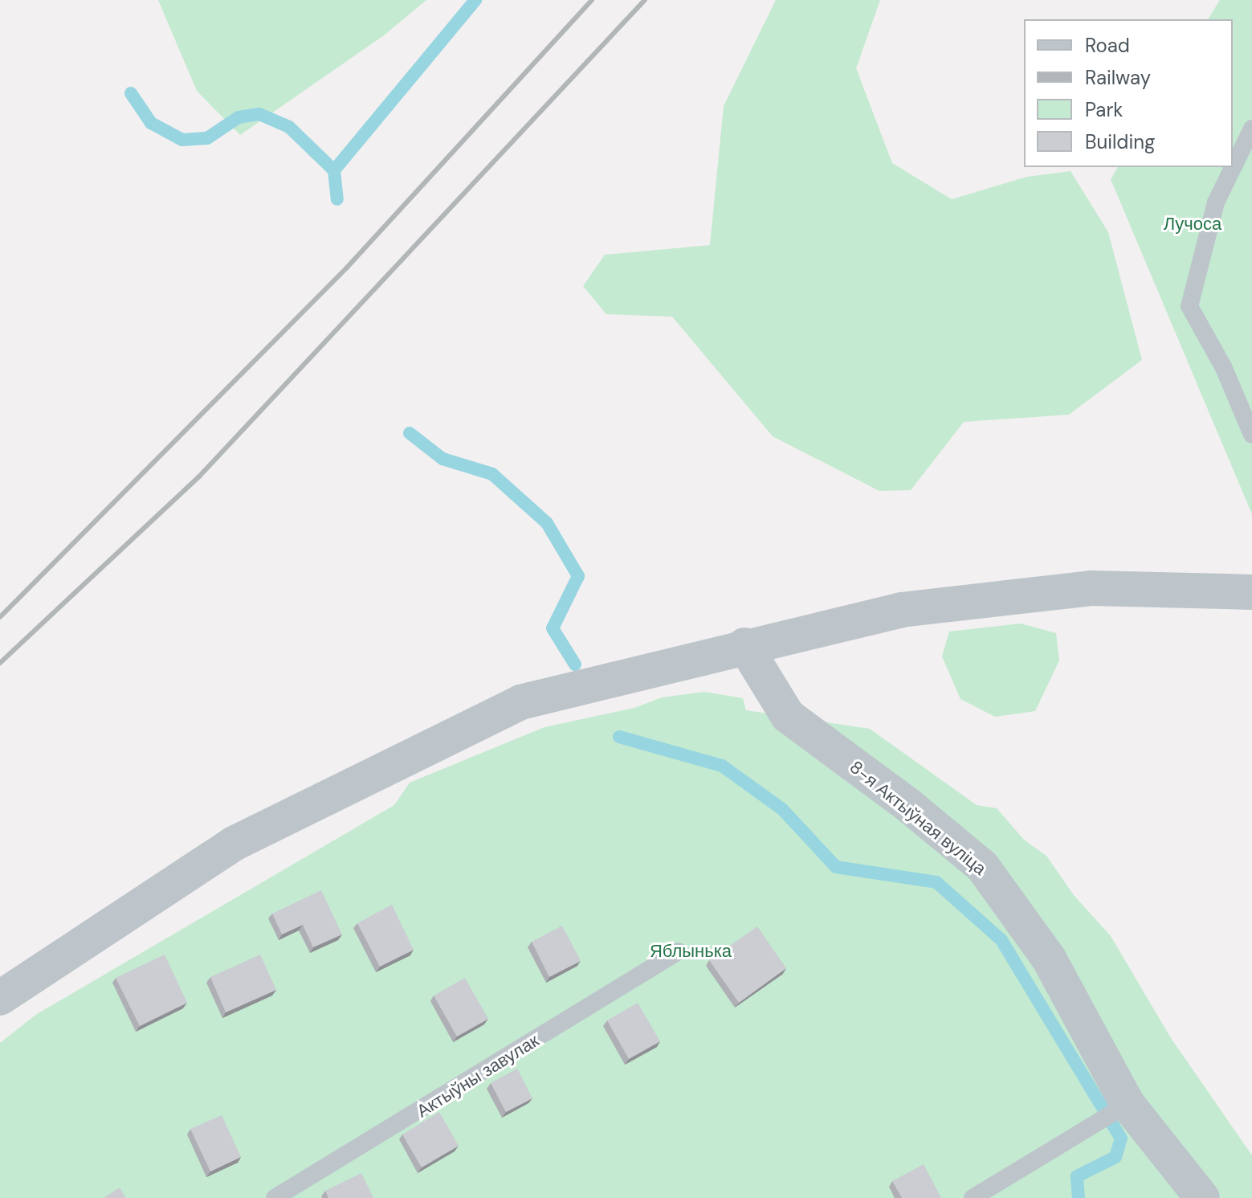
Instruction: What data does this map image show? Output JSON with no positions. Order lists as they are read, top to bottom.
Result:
{
  "streets": {
    "street": ["8-я Актыўная вуліца"],
    "lane": ["Актыўны завулак"]
  },
  "parks": ["Лучоса", "Яблынька"],
  "legend": [
    "Road",
    "Railway",
    "Park",
    "Building"
  ]
}
